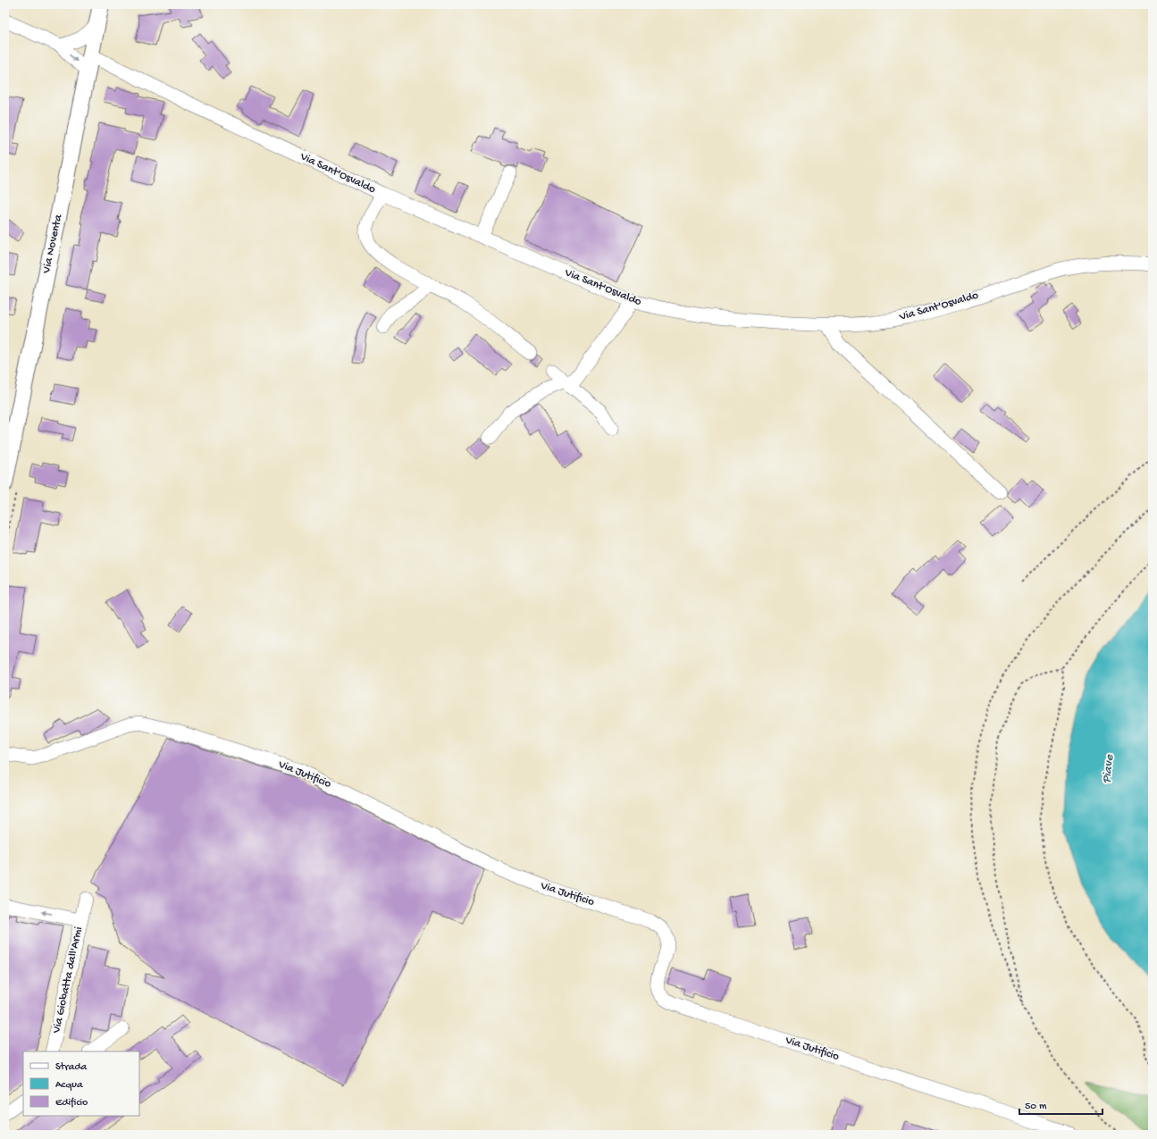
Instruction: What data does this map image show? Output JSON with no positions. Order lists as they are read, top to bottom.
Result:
{
  "streets": {
    "main road": ["Via Noventa"],
    "street": ["Via Sant'Osvaldo", "Via Jutificio", "Via Giobatta dall'Armi"]
  },
  "crossings": [
    ["Via Sant'Osvaldo", "Via Noventa"]
  ],
  "one_way": ["Via Giobatta dall'Armi"],
  "water": ["Piave"],
  "legend": ["Strada", "Acqua", "Edificio"],
  "scale_bar": "50 m"
}
